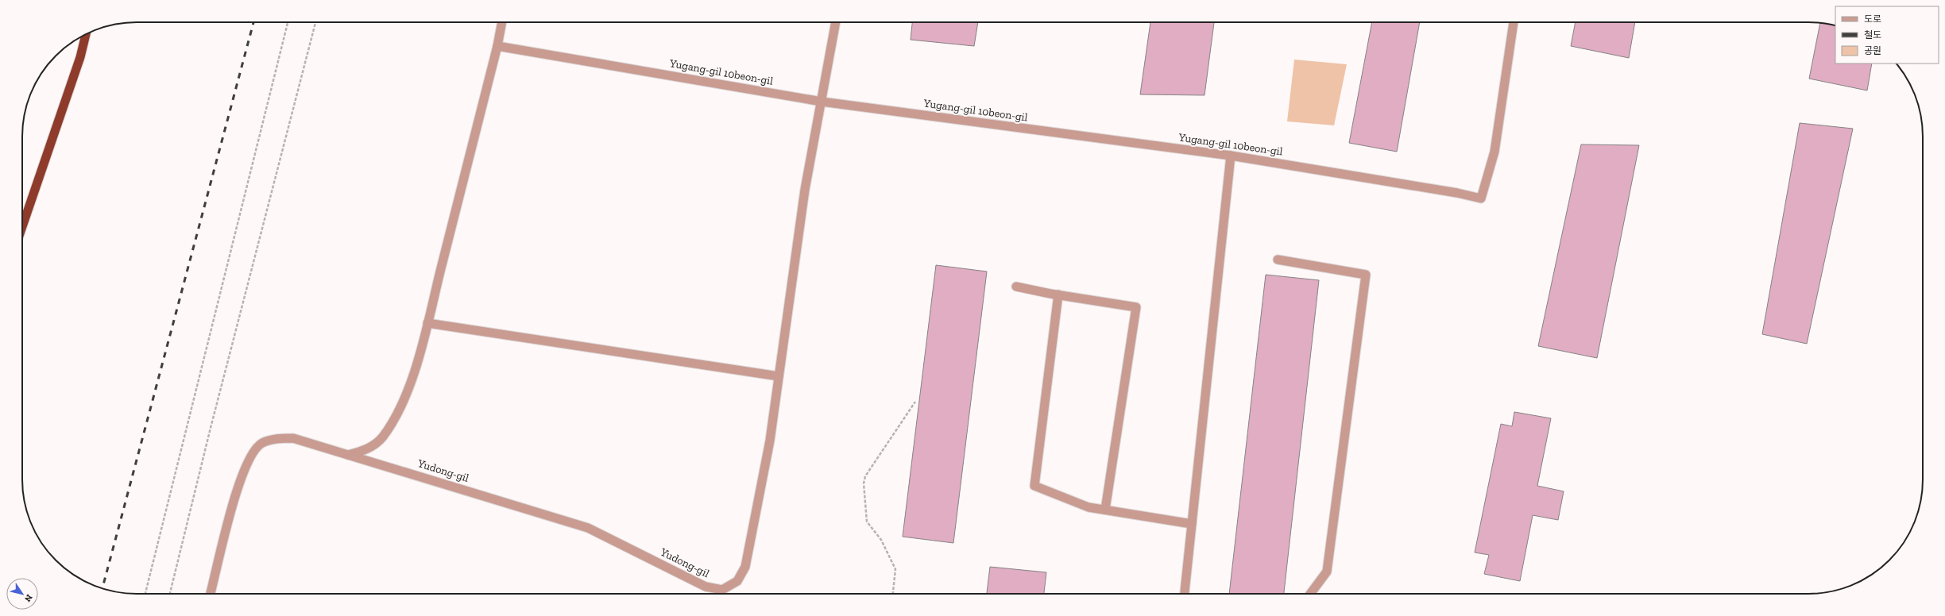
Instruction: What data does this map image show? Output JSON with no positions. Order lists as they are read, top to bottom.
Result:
{
  "streets": {
    "street": ["Yugang-gil 10beon-gil", "Yudong-gil"]
  },
  "crossings": [
    ["Yugang-gil 10beon-gil", "Yudong-gil"]
  ],
  "legend": ["도로", "철도", "공원"],
  "north": "bottom right"
}
